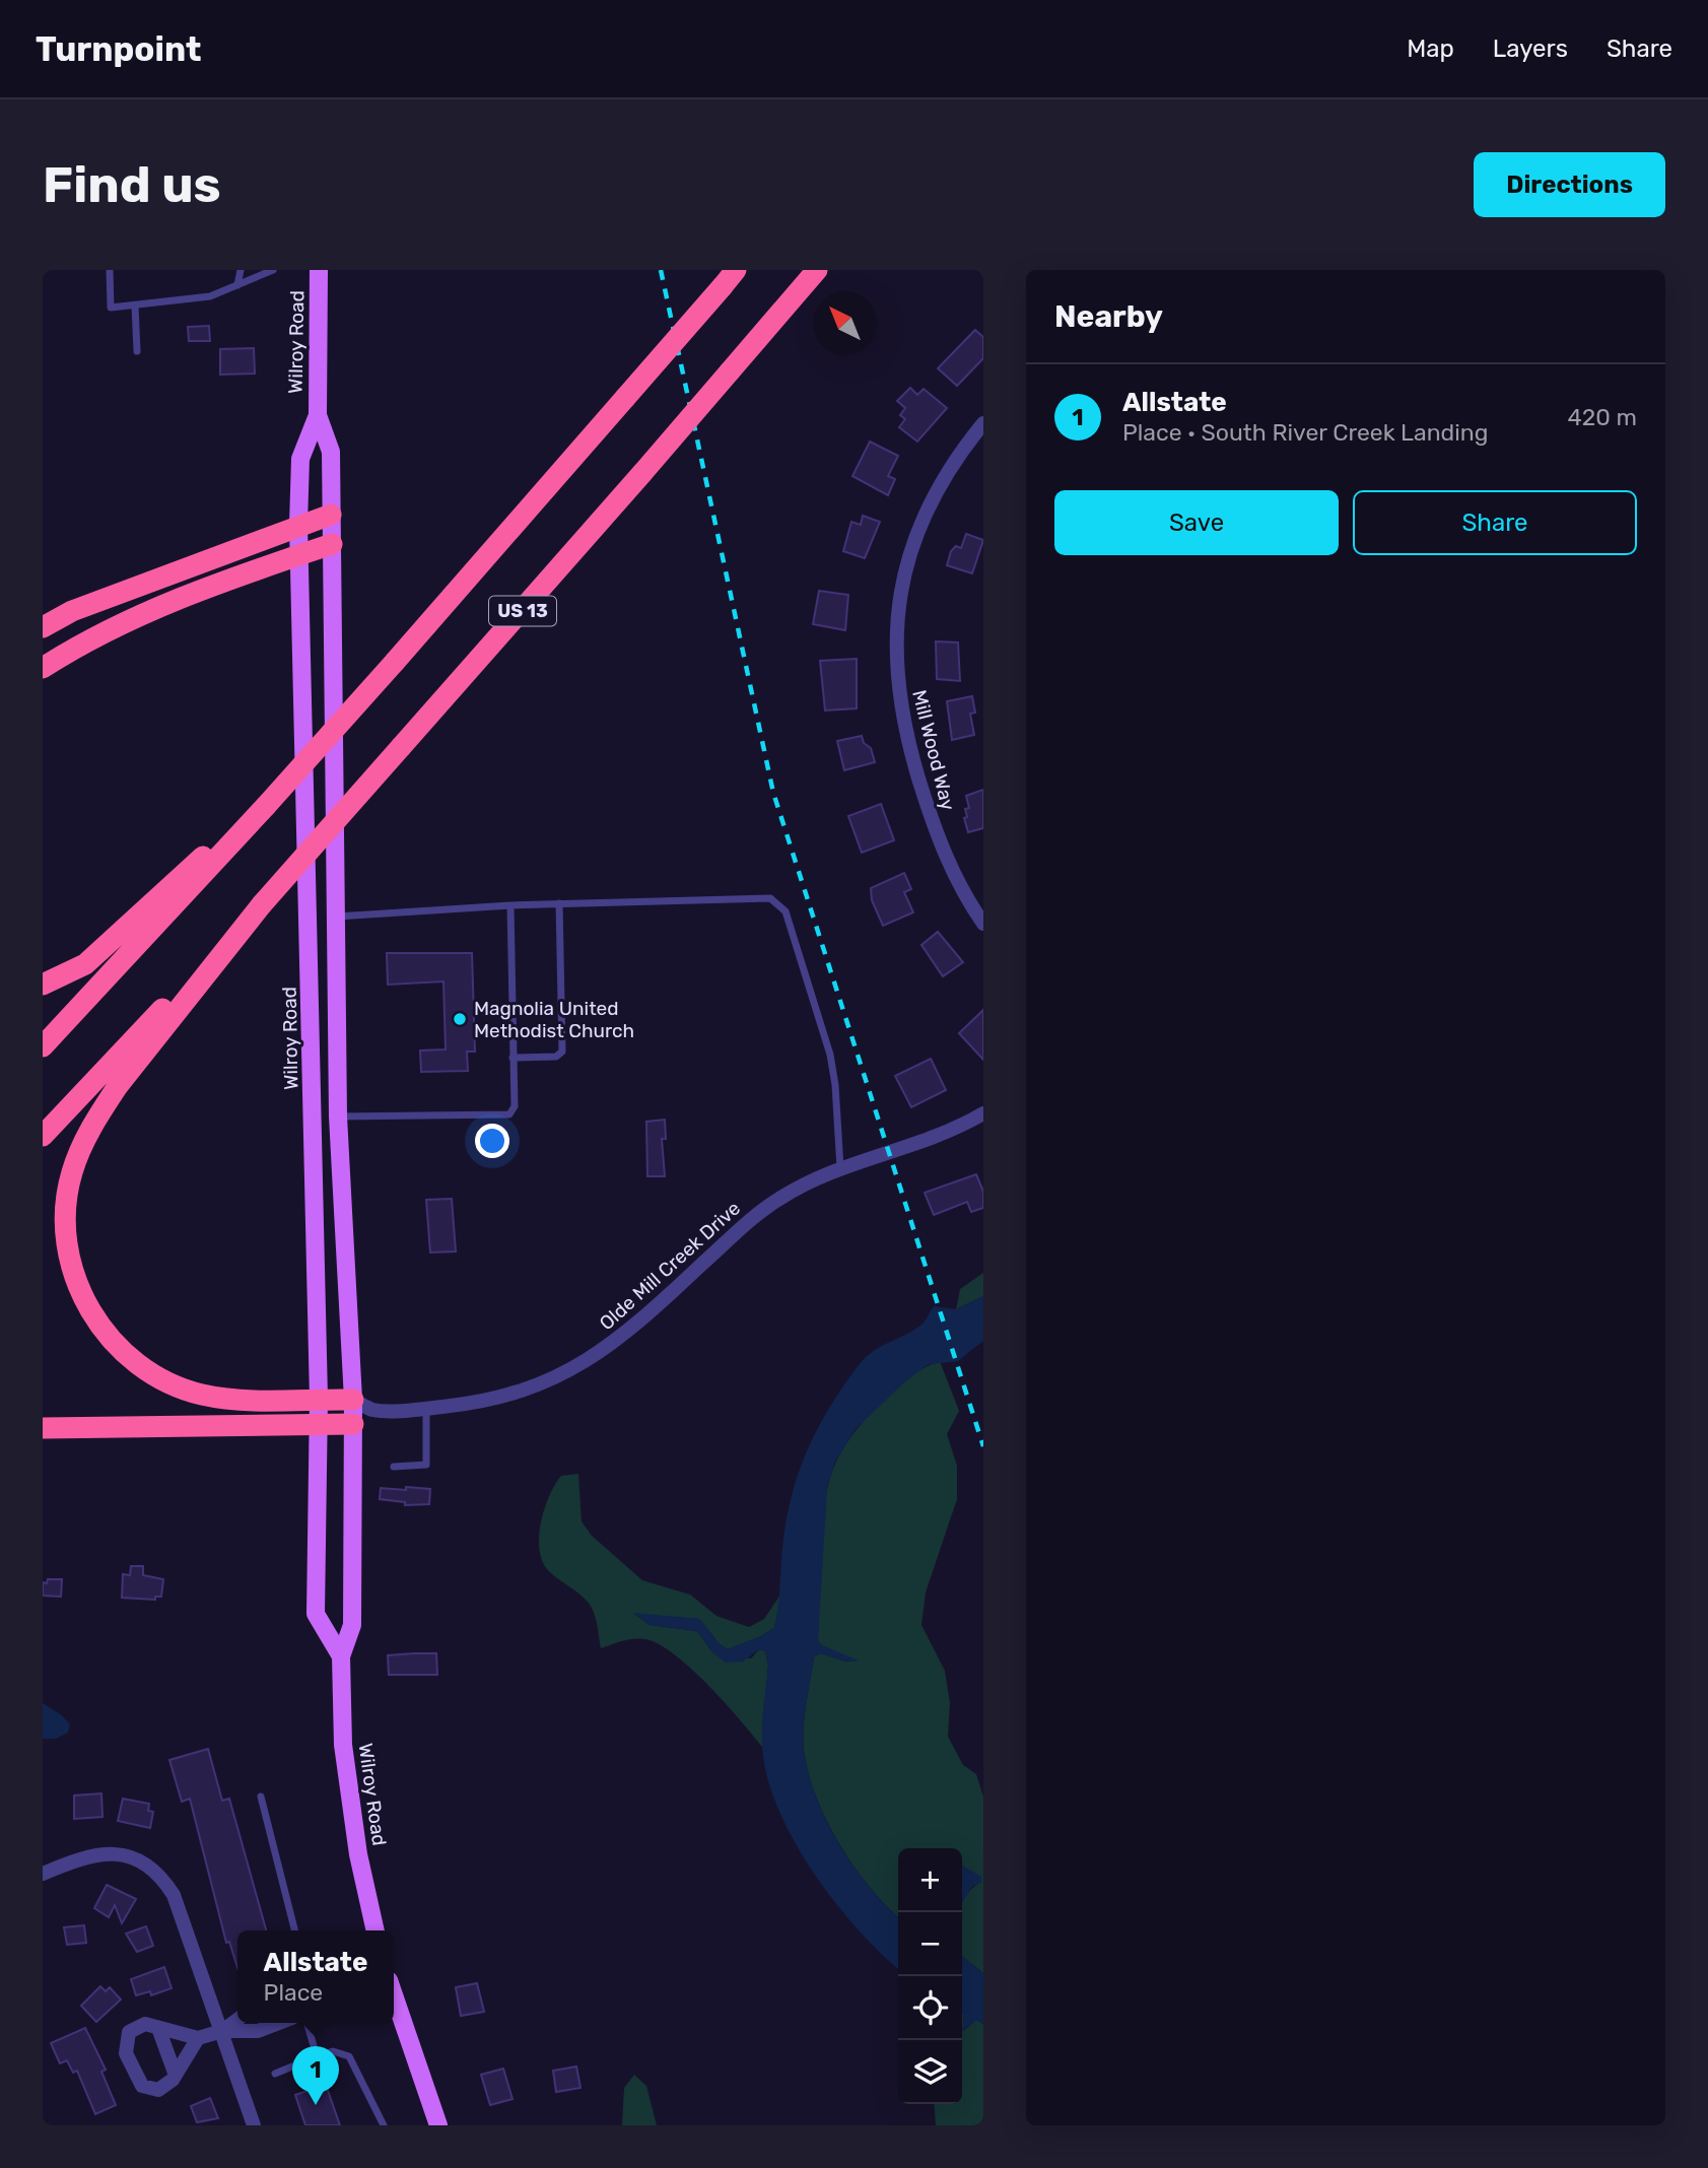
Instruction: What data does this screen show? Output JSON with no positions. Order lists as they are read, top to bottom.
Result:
{
  "streets": {
    "highway": ["US 13"],
    "main road": ["Wilroy Road"],
    "street": ["Mill Wood Way", "Olde Mill Creek Drive"]
  },
  "crossings": [
    ["Wilroy Road", "Olde Mill Creek Drive"]
  ],
  "places": ["Magnolia United Methodist Church"],
  "north": "top left",
  "page": {
    "header": "Turnpoint",
    "nav": ["Map", "Layers", "Share"],
    "buttons": [
      "Directions",
      ["Save", "Share"]
    ],
    "title": "Find us",
    "heading": "Nearby",
    "list": [
      {
        "mark": "1",
        "name": "Allstate",
        "note": "Place · South River Creek Landing",
        "value": "420 m"
      }
    ],
    "map_buttons": ["+", "−"],
    "popup": ["Allstate", "Place"],
    "pins": "1"
  }
}
